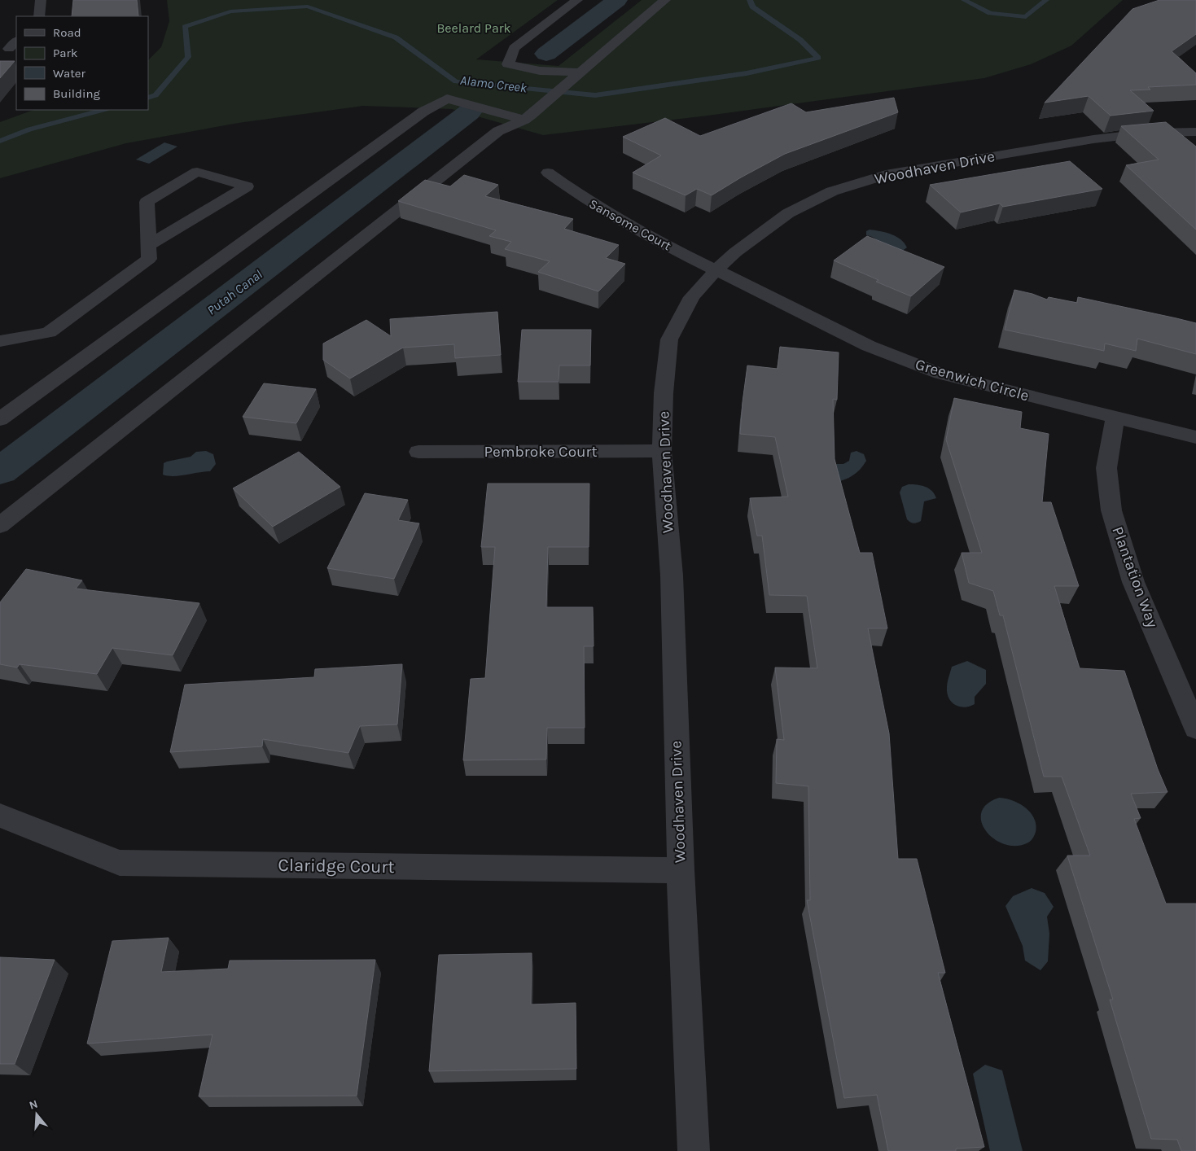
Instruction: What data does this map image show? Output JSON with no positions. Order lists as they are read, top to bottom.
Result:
{
  "streets": {
    "street": [
      "Woodhaven Drive",
      "Sansome Court",
      "Greenwich Circle",
      "Pembroke Court",
      "Plantation Way",
      "Claridge Court"
    ]
  },
  "crossings": [
    ["Woodhaven Drive", "Sansome Court"],
    ["Woodhaven Drive", "Greenwich Circle"],
    ["Woodhaven Drive", "Pembroke Court"],
    ["Woodhaven Drive", "Claridge Court"],
    ["Sansome Court", "Greenwich Circle"],
    ["Greenwich Circle", "Plantation Way"]
  ],
  "water": ["Alamo Creek", "Putah Canal"],
  "parks": ["Beelard Park"],
  "legend": [
    "Road",
    "Park",
    "Water",
    "Building"
  ],
  "north": "top"
}
